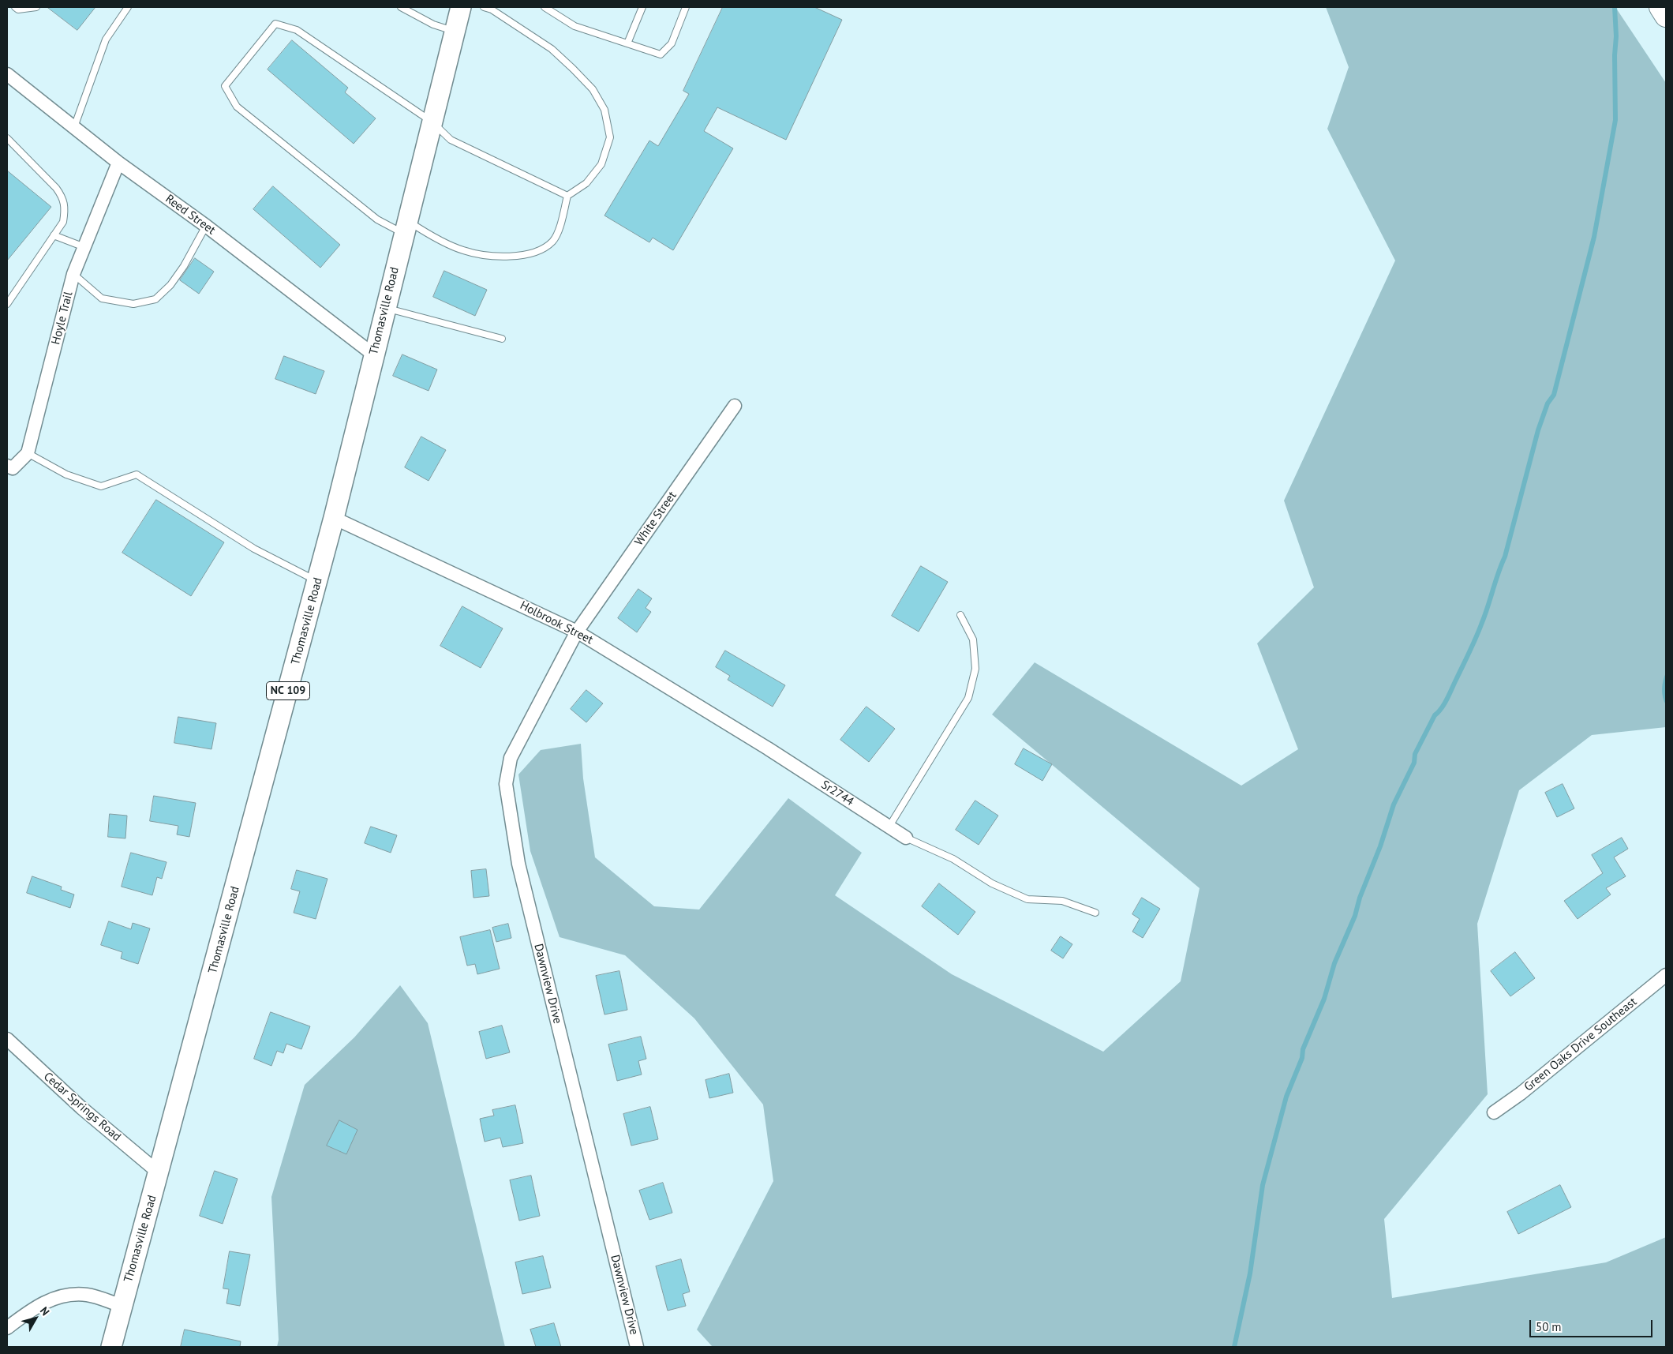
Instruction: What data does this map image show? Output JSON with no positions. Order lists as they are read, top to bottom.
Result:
{
  "streets": {
    "main road": ["Thomasville Road", "NC 109"],
    "street": [
      "Reed Street",
      "Hoyle Trail",
      "White Street",
      "Holbrook Street",
      "Sr2744",
      "Dawnview Drive",
      "Green Oaks Drive Southeast",
      "Cedar Springs Road"
    ]
  },
  "crossings": [
    ["Reed Street", "Thomasville Road"],
    ["Reed Street", "Hoyle Trail"],
    ["Thomasville Road", "Holbrook Street"],
    ["Thomasville Road", "Cedar Springs Road"],
    ["White Street", "Holbrook Street"],
    ["White Street", "Dawnview Drive"],
    ["Holbrook Street", "Sr2744"],
    ["Holbrook Street", "Dawnview Drive"]
  ],
  "scale_bar": "50 m",
  "north": "top right"
}
